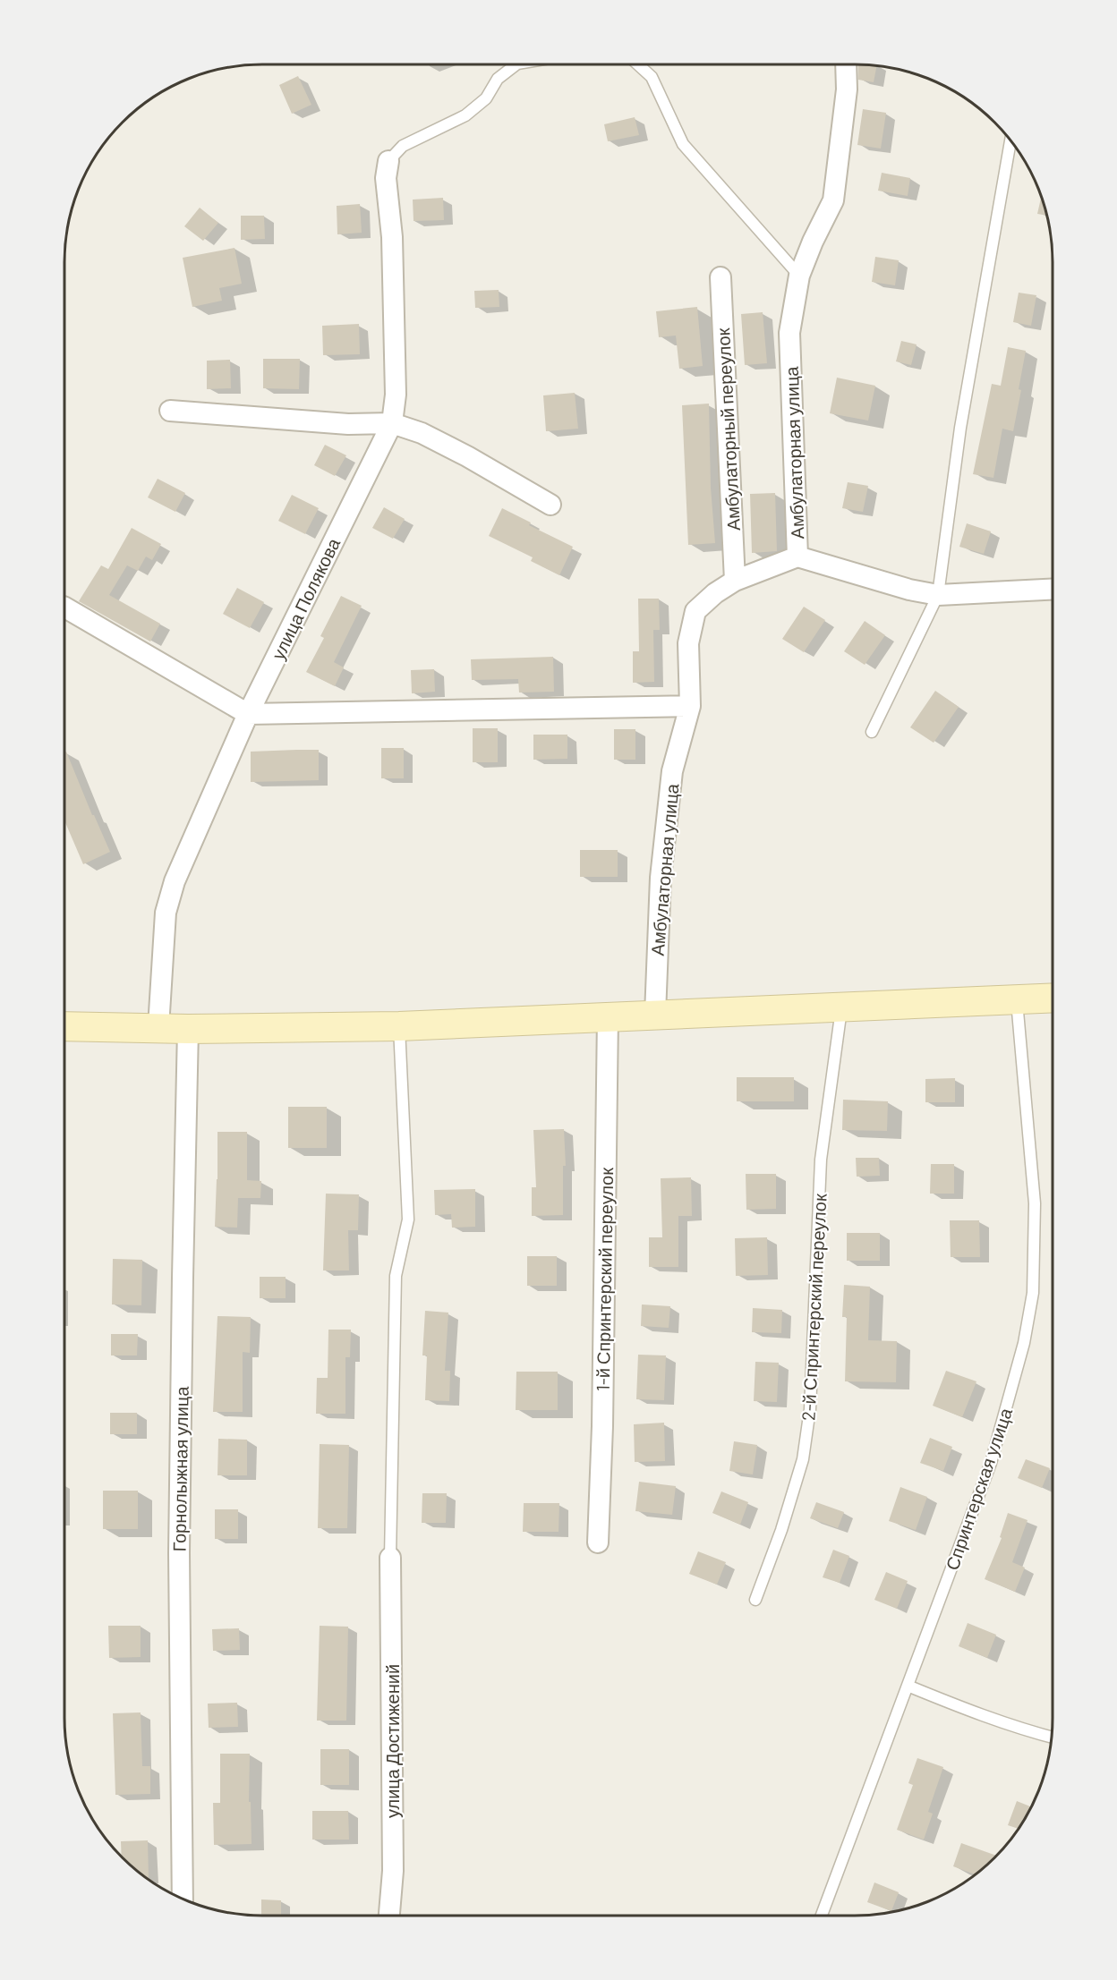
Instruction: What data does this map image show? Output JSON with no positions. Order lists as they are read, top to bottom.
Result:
{
  "streets": {
    "street": [
      "Амбулаторный переулок",
      "Амбулаторная улица",
      "улица Полякова",
      "1-й Спринтерский переулок",
      "Горнолыжная улица",
      "улица Достижений"
    ],
    "lane": ["2-й Спринтерский переулок", "Спринтерская улица"]
  },
  "crossings": [
    ["Амбулаторный переулок", "Амбулаторная улица"]
  ]
}
